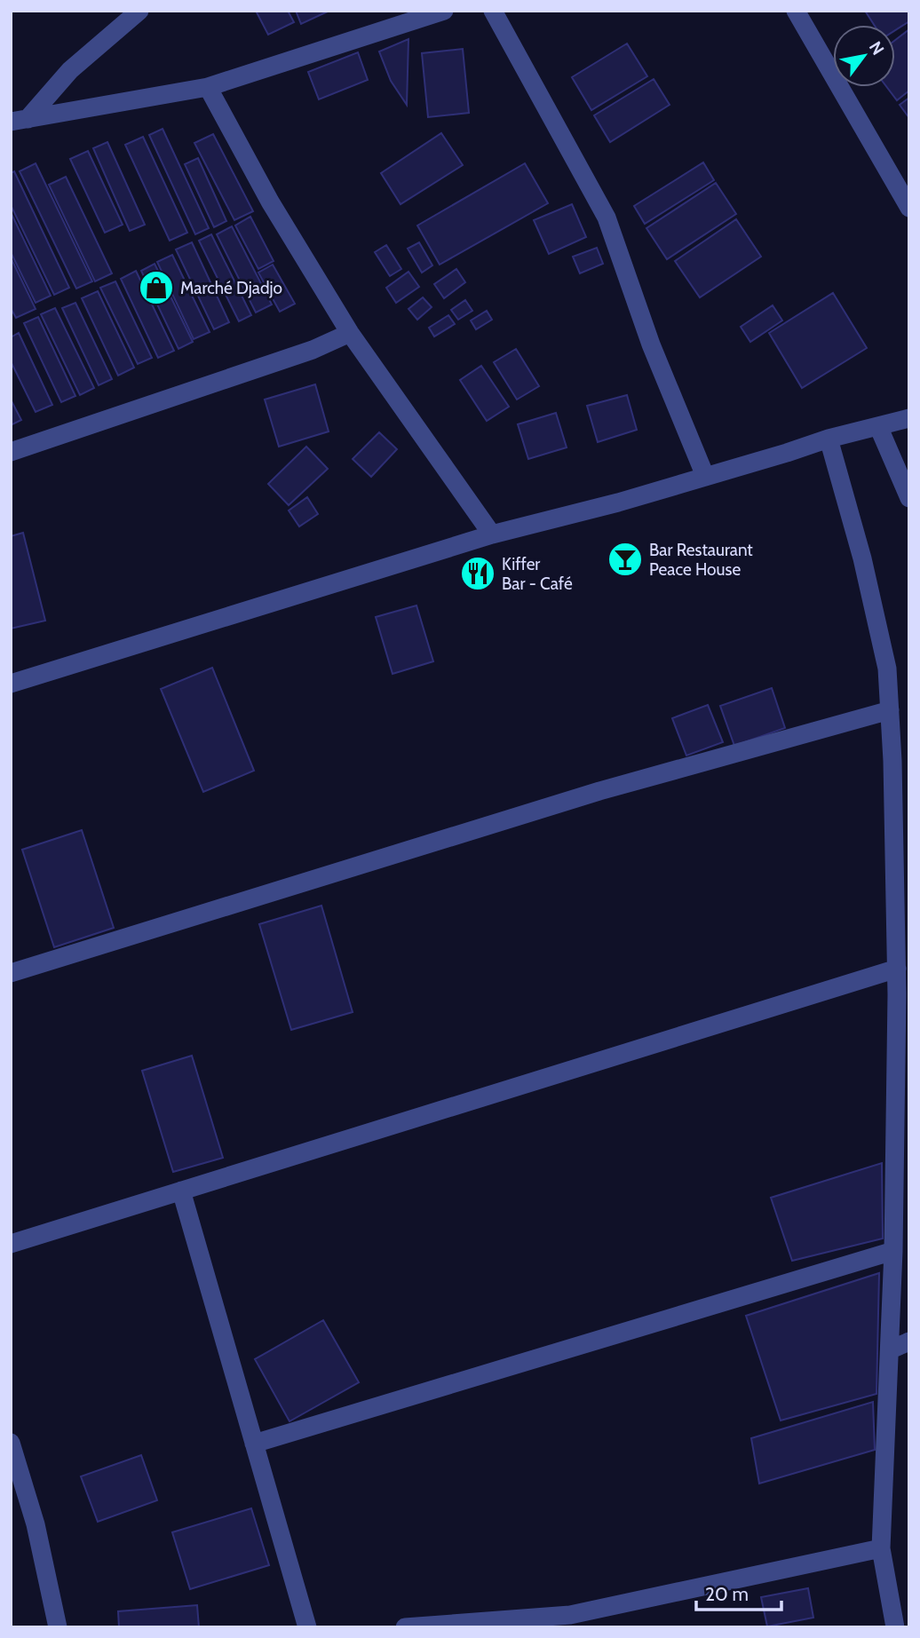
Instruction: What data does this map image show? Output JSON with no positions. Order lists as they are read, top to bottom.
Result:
{
  "places": {
    "shop": ["Marché Djadjo"],
    "bar": ["Bar Restaurant Peace House"],
    "restaurant": ["Kiffer Bar - Café"]
  },
  "scale_bar": "20 m",
  "north": "top right"
}
